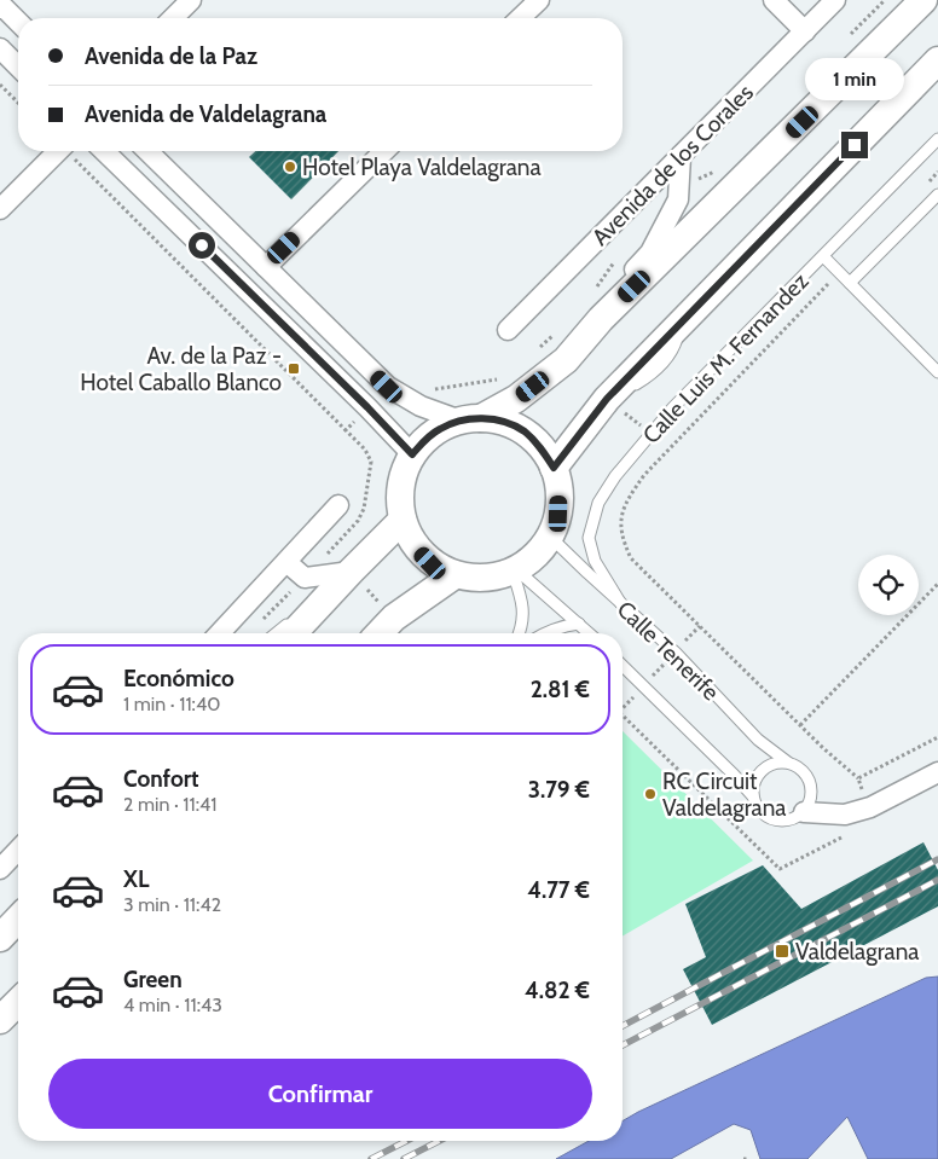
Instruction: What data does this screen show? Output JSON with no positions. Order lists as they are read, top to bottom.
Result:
{
  "streets": {
    "street": ["Avenida de los Corales"],
    "lane": ["Calle Luis M. Fernandez", "Calle Tenerife"]
  },
  "crossings": [
    ["Calle Luis M. Fernandez", "Calle Tenerife"]
  ],
  "places": {
    "other": ["Hotel Playa Valdelagrana", "RC Circuit Valdelagrana"],
    "transit": ["Av. de la Paz - Hotel Caballo Blanco", "Valdelagrana"]
  },
  "page": {
    "banner": ["Avenida de la Paz", "Avenida de Valdelagrana"],
    "bubble": "1 min",
    "list": [
      {
        "name": "Económico",
        "note": "1 min · 11:40",
        "value": "2.81 €"
      },
      {
        "name": "Confort",
        "note": "2 min · 11:41",
        "value": "3.79 €"
      },
      {
        "name": "XL",
        "note": "3 min · 11:42",
        "value": "4.77 €"
      },
      {
        "name": "Green",
        "note": "4 min · 11:43",
        "value": "4.82 €"
      }
    ],
    "buttons": "Confirmar"
  }
}
